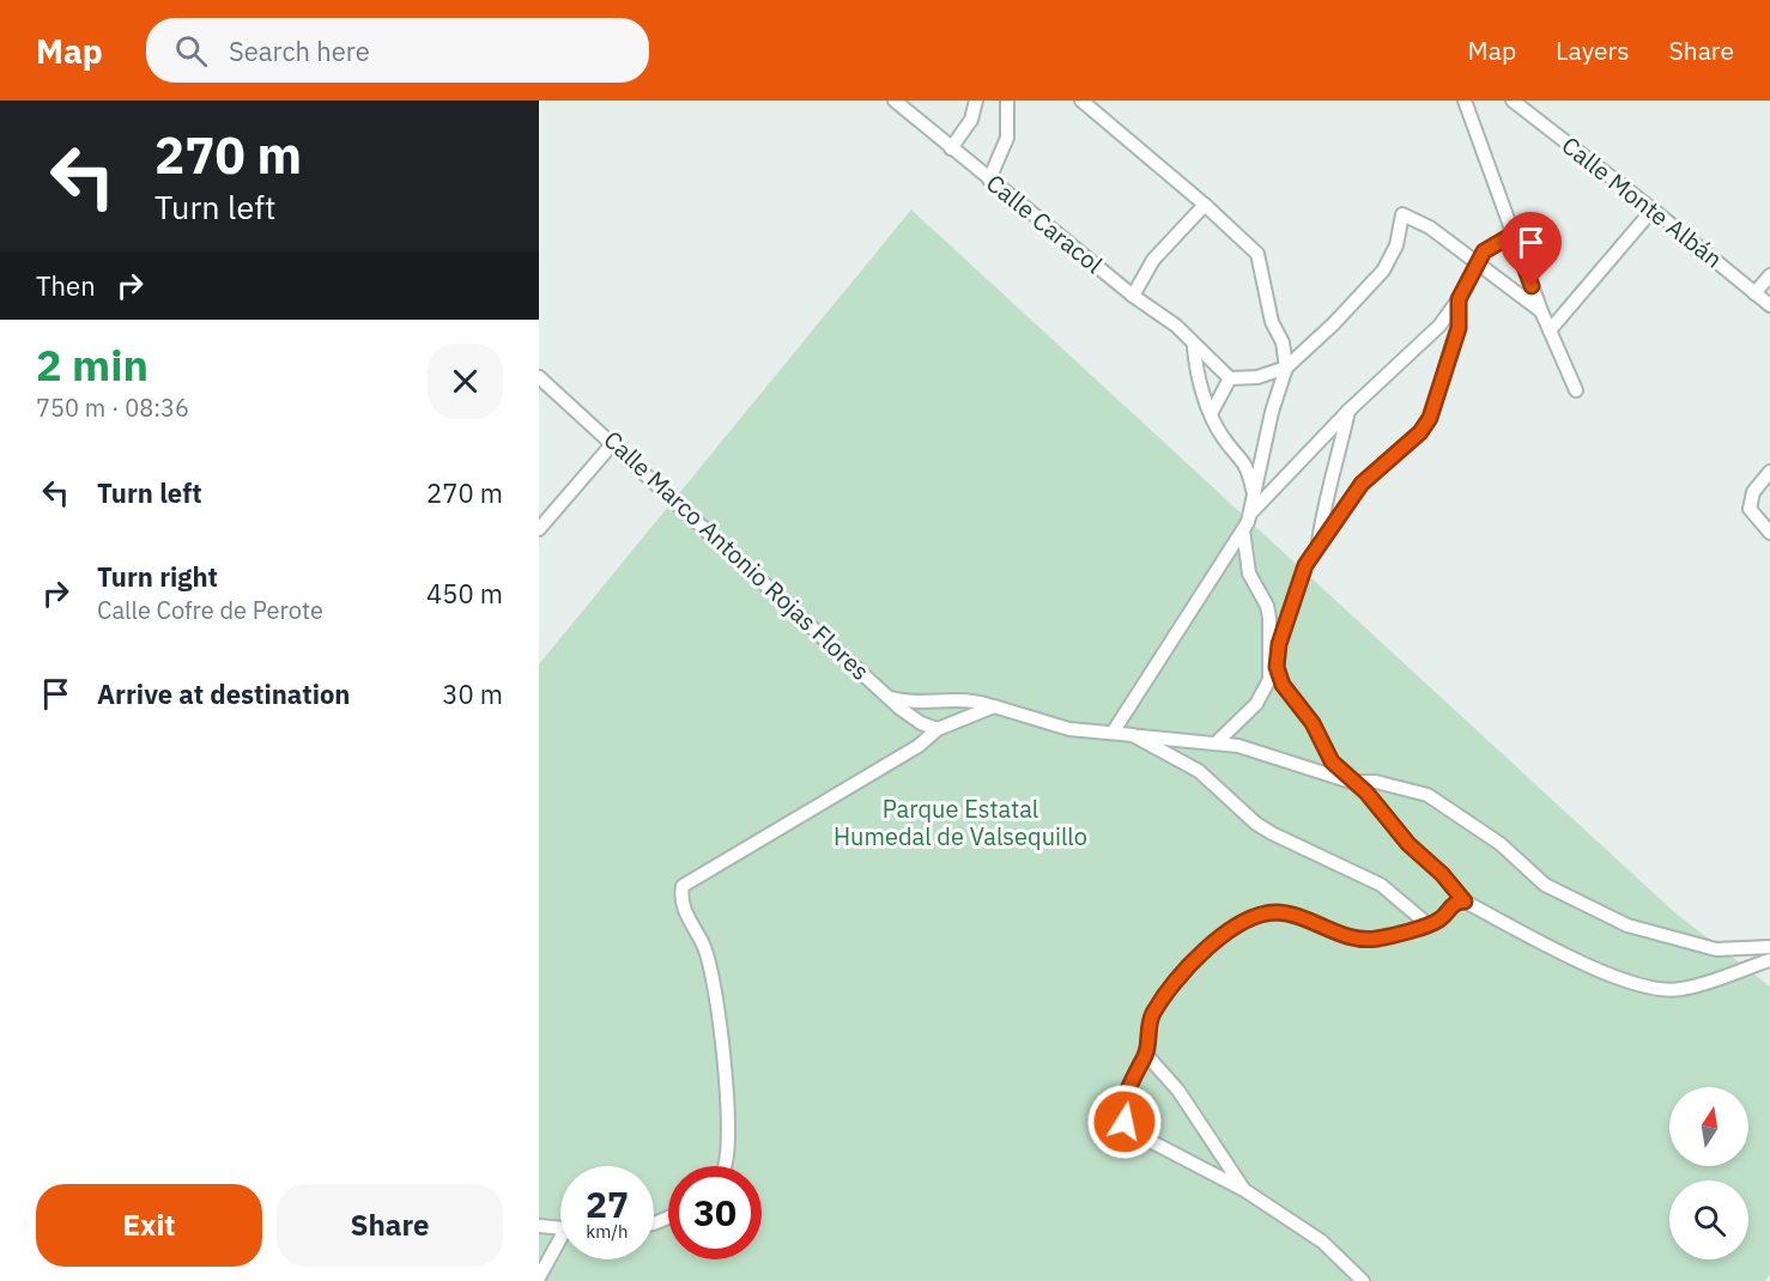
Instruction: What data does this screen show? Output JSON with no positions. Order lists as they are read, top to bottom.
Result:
{
  "streets": {
    "street": ["Calle Monte Albán", "Calle Caracol", "Calle Marco Antonio Rojas Flores"]
  },
  "parks": ["Parque Estatal Humedal de Valsequillo"],
  "north": "top",
  "page": {
    "header": "Map",
    "search": "Search here",
    "nav": ["Map", "Layers", "Share"],
    "turn": ["270 m", "Turn left"],
    "then": "Then",
    "heading": ["2 min", "750 m · 08:36"],
    "list": [
      {
        "name": "Turn left",
        "value": "270 m"
      },
      {
        "name": "Turn right",
        "note": "Calle Cofre de Perote",
        "value": "450 m"
      },
      {
        "name": "Arrive at destination",
        "value": "30 m"
      }
    ],
    "speed": "27 km/h",
    "limit": "30",
    "buttons": ["Exit", "Share"]
  }
}
